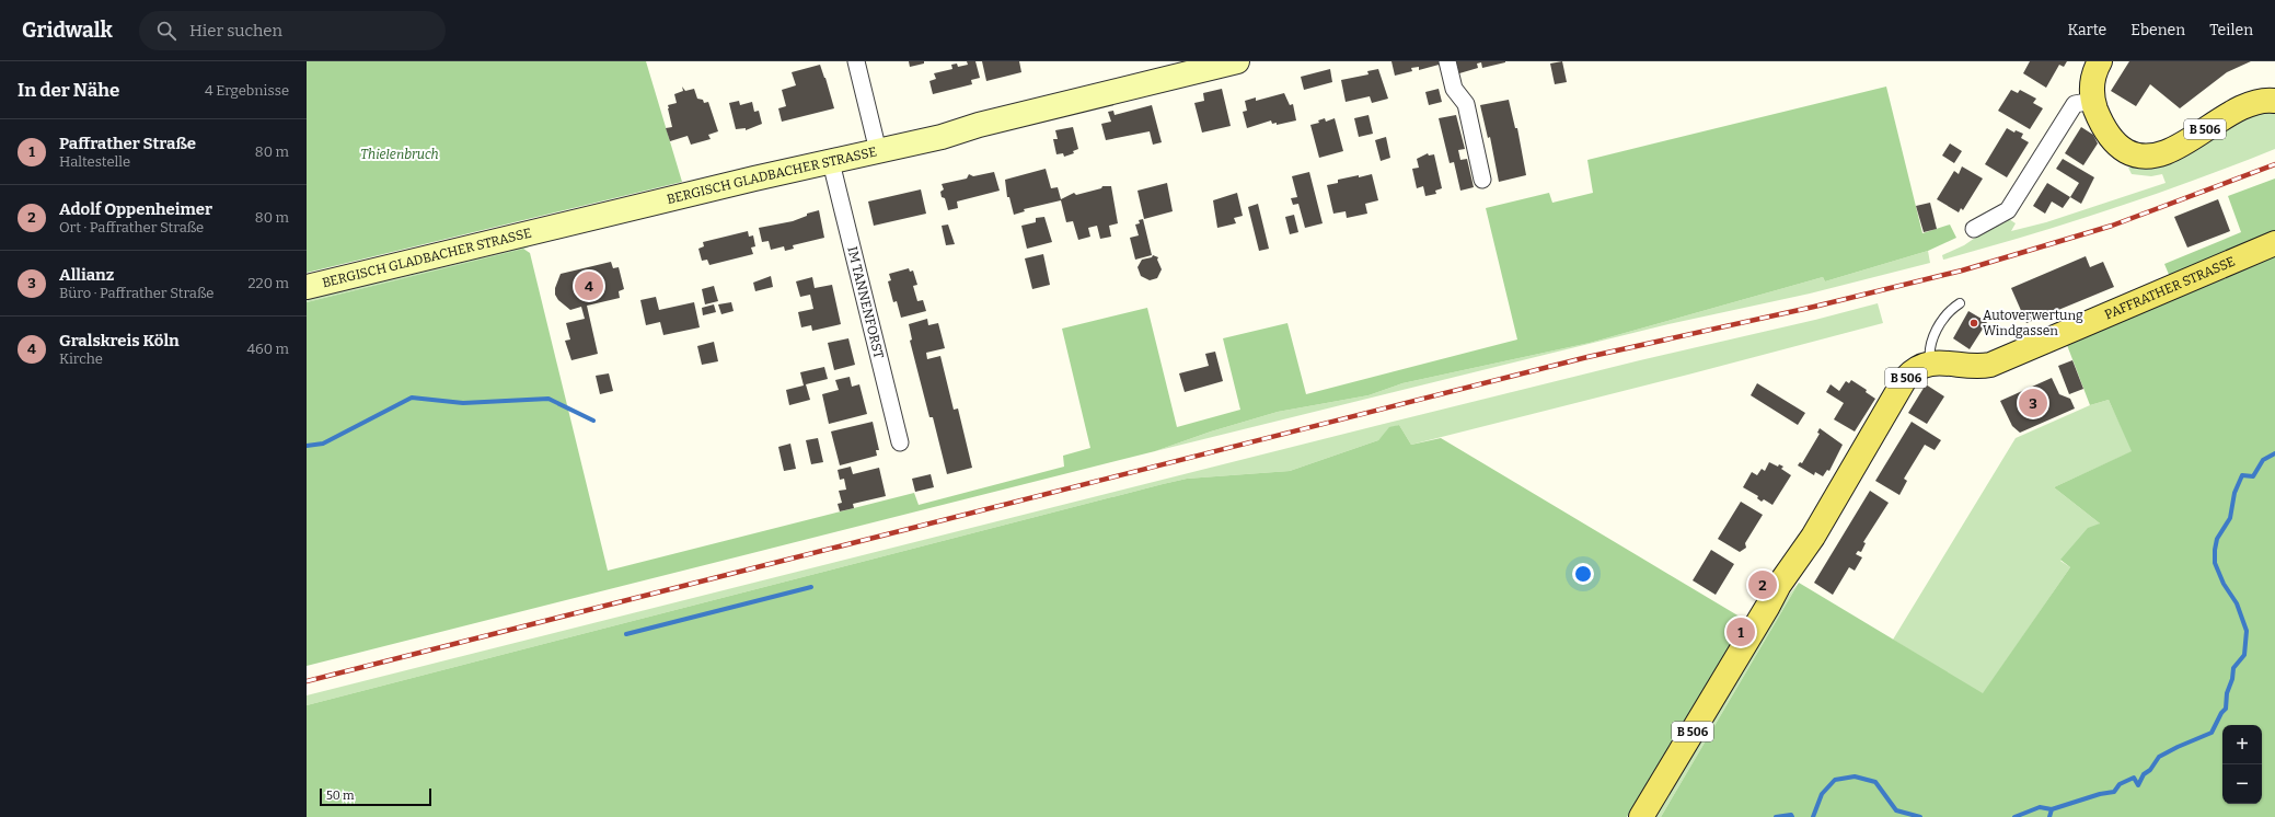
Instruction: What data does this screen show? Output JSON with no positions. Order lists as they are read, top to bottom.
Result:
{
  "streets": {
    "main road": ["B 506", "BERGISCH GLADBACHER STRASSE", "PAFFRATHER STRASSE"],
    "street": ["IM TANNENFORST"]
  },
  "crossings": [
    ["BERGISCH GLADBACHER STRASSE", "IM TANNENFORST"]
  ],
  "parks": ["Thielenbruch"],
  "places": ["Autoverwertung Windgassen"],
  "scale_bar": "50 m",
  "page": {
    "header": "Gridwalk",
    "search": "Hier suchen",
    "nav": ["Karte", "Ebenen", "Teilen"],
    "heading": ["In der Nähe", "4 Ergebnisse"],
    "list": [
      {
        "mark": "1",
        "name": "Paffrather Straße",
        "note": "Haltestelle",
        "value": "80 m"
      },
      {
        "mark": "2",
        "name": "Adolf Oppenheimer",
        "note": "Ort · Paffrather Straße",
        "value": "80 m"
      },
      {
        "mark": "3",
        "name": "Allianz",
        "note": "Büro · Paffrather Straße",
        "value": "220 m"
      },
      {
        "mark": "4",
        "name": "Gralskreis Köln",
        "note": "Kirche",
        "value": "460 m"
      }
    ],
    "pins": [
      "4",
      "3",
      "2",
      "1"
    ],
    "map_buttons": ["+", "−"],
    "scale": "50 m"
  }
}
